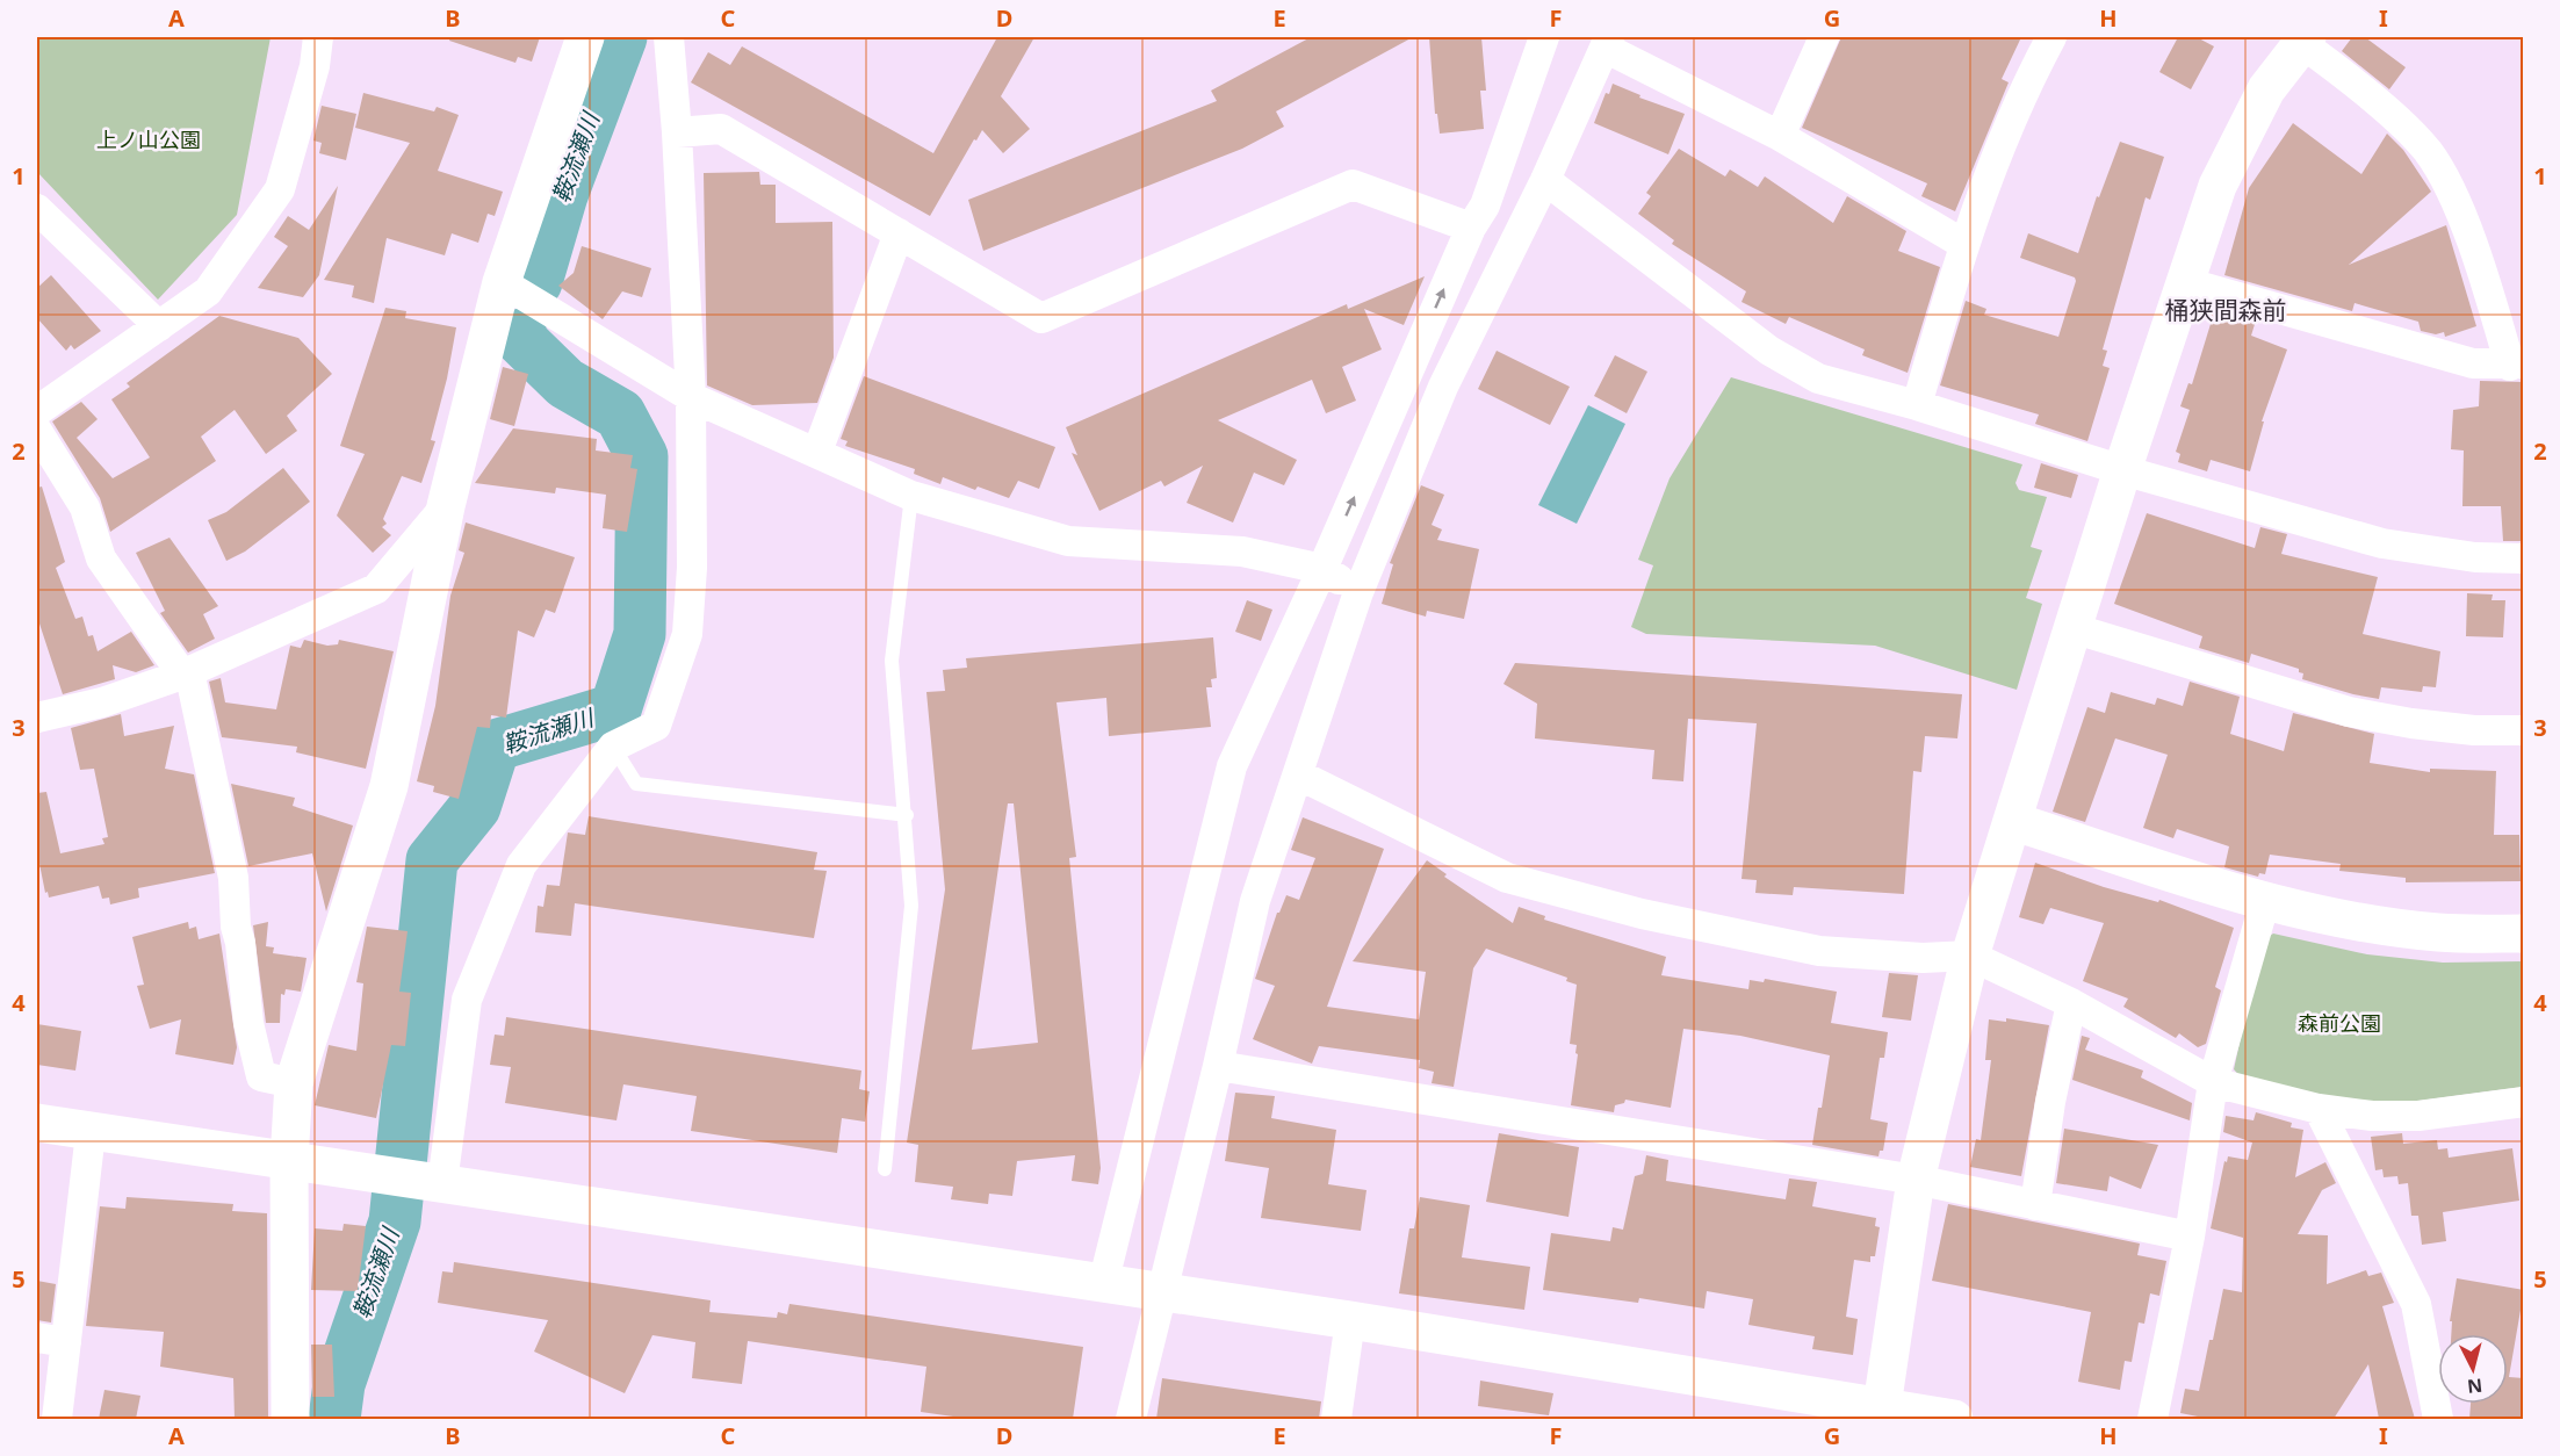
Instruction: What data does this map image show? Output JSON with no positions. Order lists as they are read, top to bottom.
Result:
{
  "districts": ["桶狭間森前"],
  "water": ["鞍流瀬川"],
  "parks": ["上ノ山公園", "森前公園"],
  "north": "bottom",
  "grid": {
    "columns": [
      "A",
      "B",
      "C",
      "D",
      "E",
      "F",
      "G",
      "H",
      "I"
    ],
    "rows": [
      "1",
      "2",
      "3",
      "4",
      "5"
    ]
  }
}
